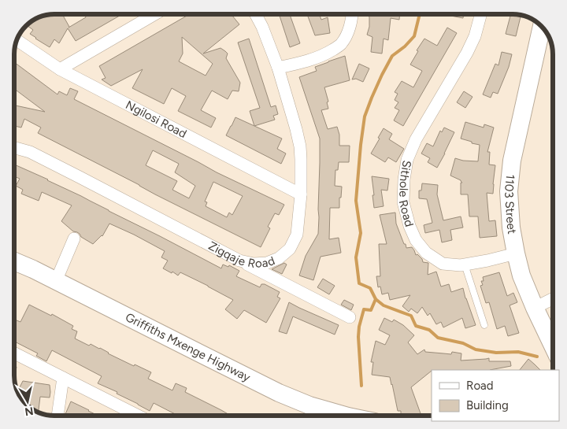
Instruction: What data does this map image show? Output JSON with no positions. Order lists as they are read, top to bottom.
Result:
{
  "streets": {
    "street": [
      "Ngilosi Road",
      "Sithole Road",
      "1103 Street",
      "Zigqaje Road",
      "Griffiths Mxenge Highway"
    ]
  },
  "crossings": [
    ["Ngilosi Road", "Zigqaje Road"],
    ["Sithole Road", "1103 Street"]
  ],
  "legend": ["Road", "Building"],
  "north": "bottom"
}
